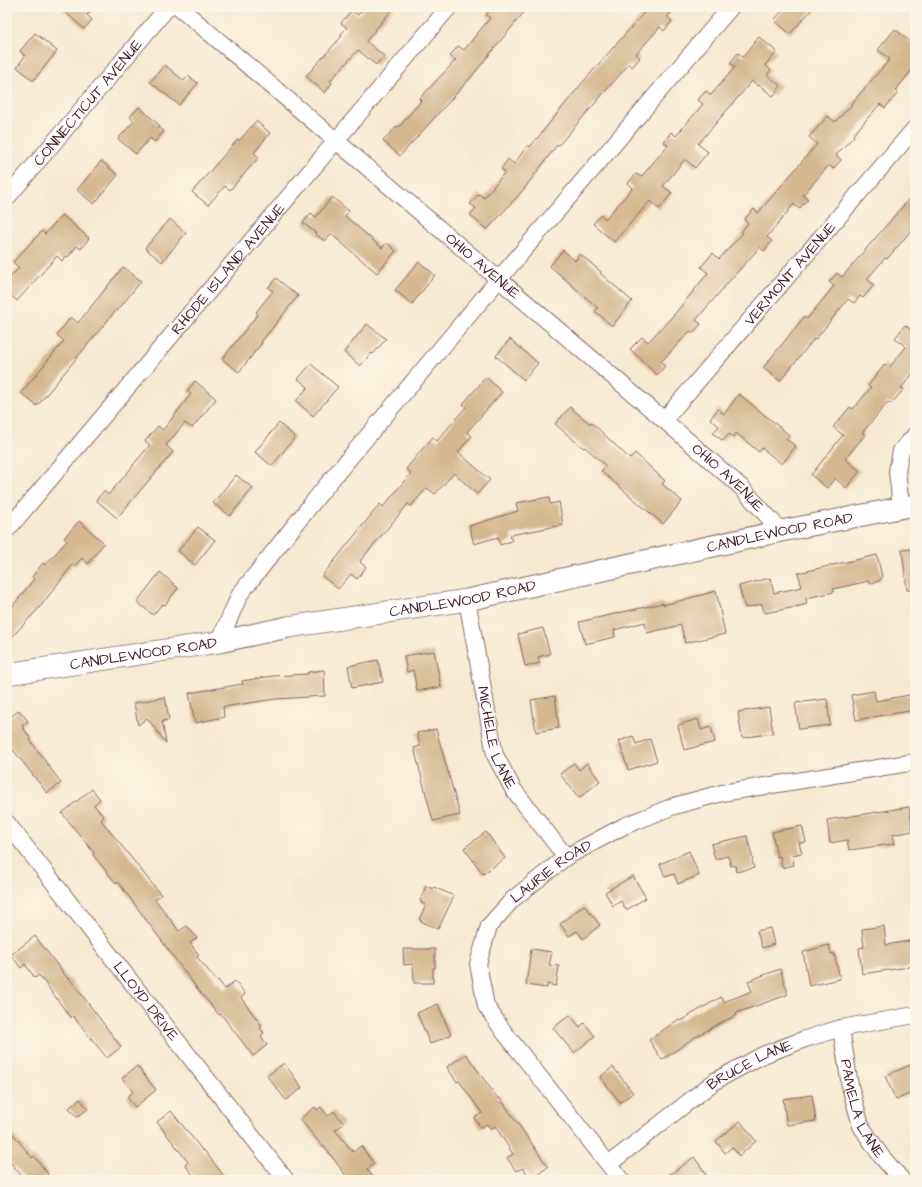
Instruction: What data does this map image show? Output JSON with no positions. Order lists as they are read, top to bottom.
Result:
{
  "streets": {
    "street": [
      "CONNECTICUT AVENUE",
      "OHIO AVENUE",
      "RHODE ISLAND AVENUE",
      "VERMONT AVENUE",
      "CANDLEWOOD ROAD",
      "MICHELE LANE",
      "LAURIE ROAD",
      "LLOYD DRIVE",
      "BRUCE LANE",
      "PAMELA LANE"
    ]
  },
  "crossings": [
    ["OHIO AVENUE", "RHODE ISLAND AVENUE"],
    ["OHIO AVENUE", "VERMONT AVENUE"],
    ["OHIO AVENUE", "CANDLEWOOD ROAD"],
    ["CANDLEWOOD ROAD", "MICHELE LANE"],
    ["MICHELE LANE", "LAURIE ROAD"],
    ["LAURIE ROAD", "BRUCE LANE"],
    ["BRUCE LANE", "PAMELA LANE"]
  ]
}
